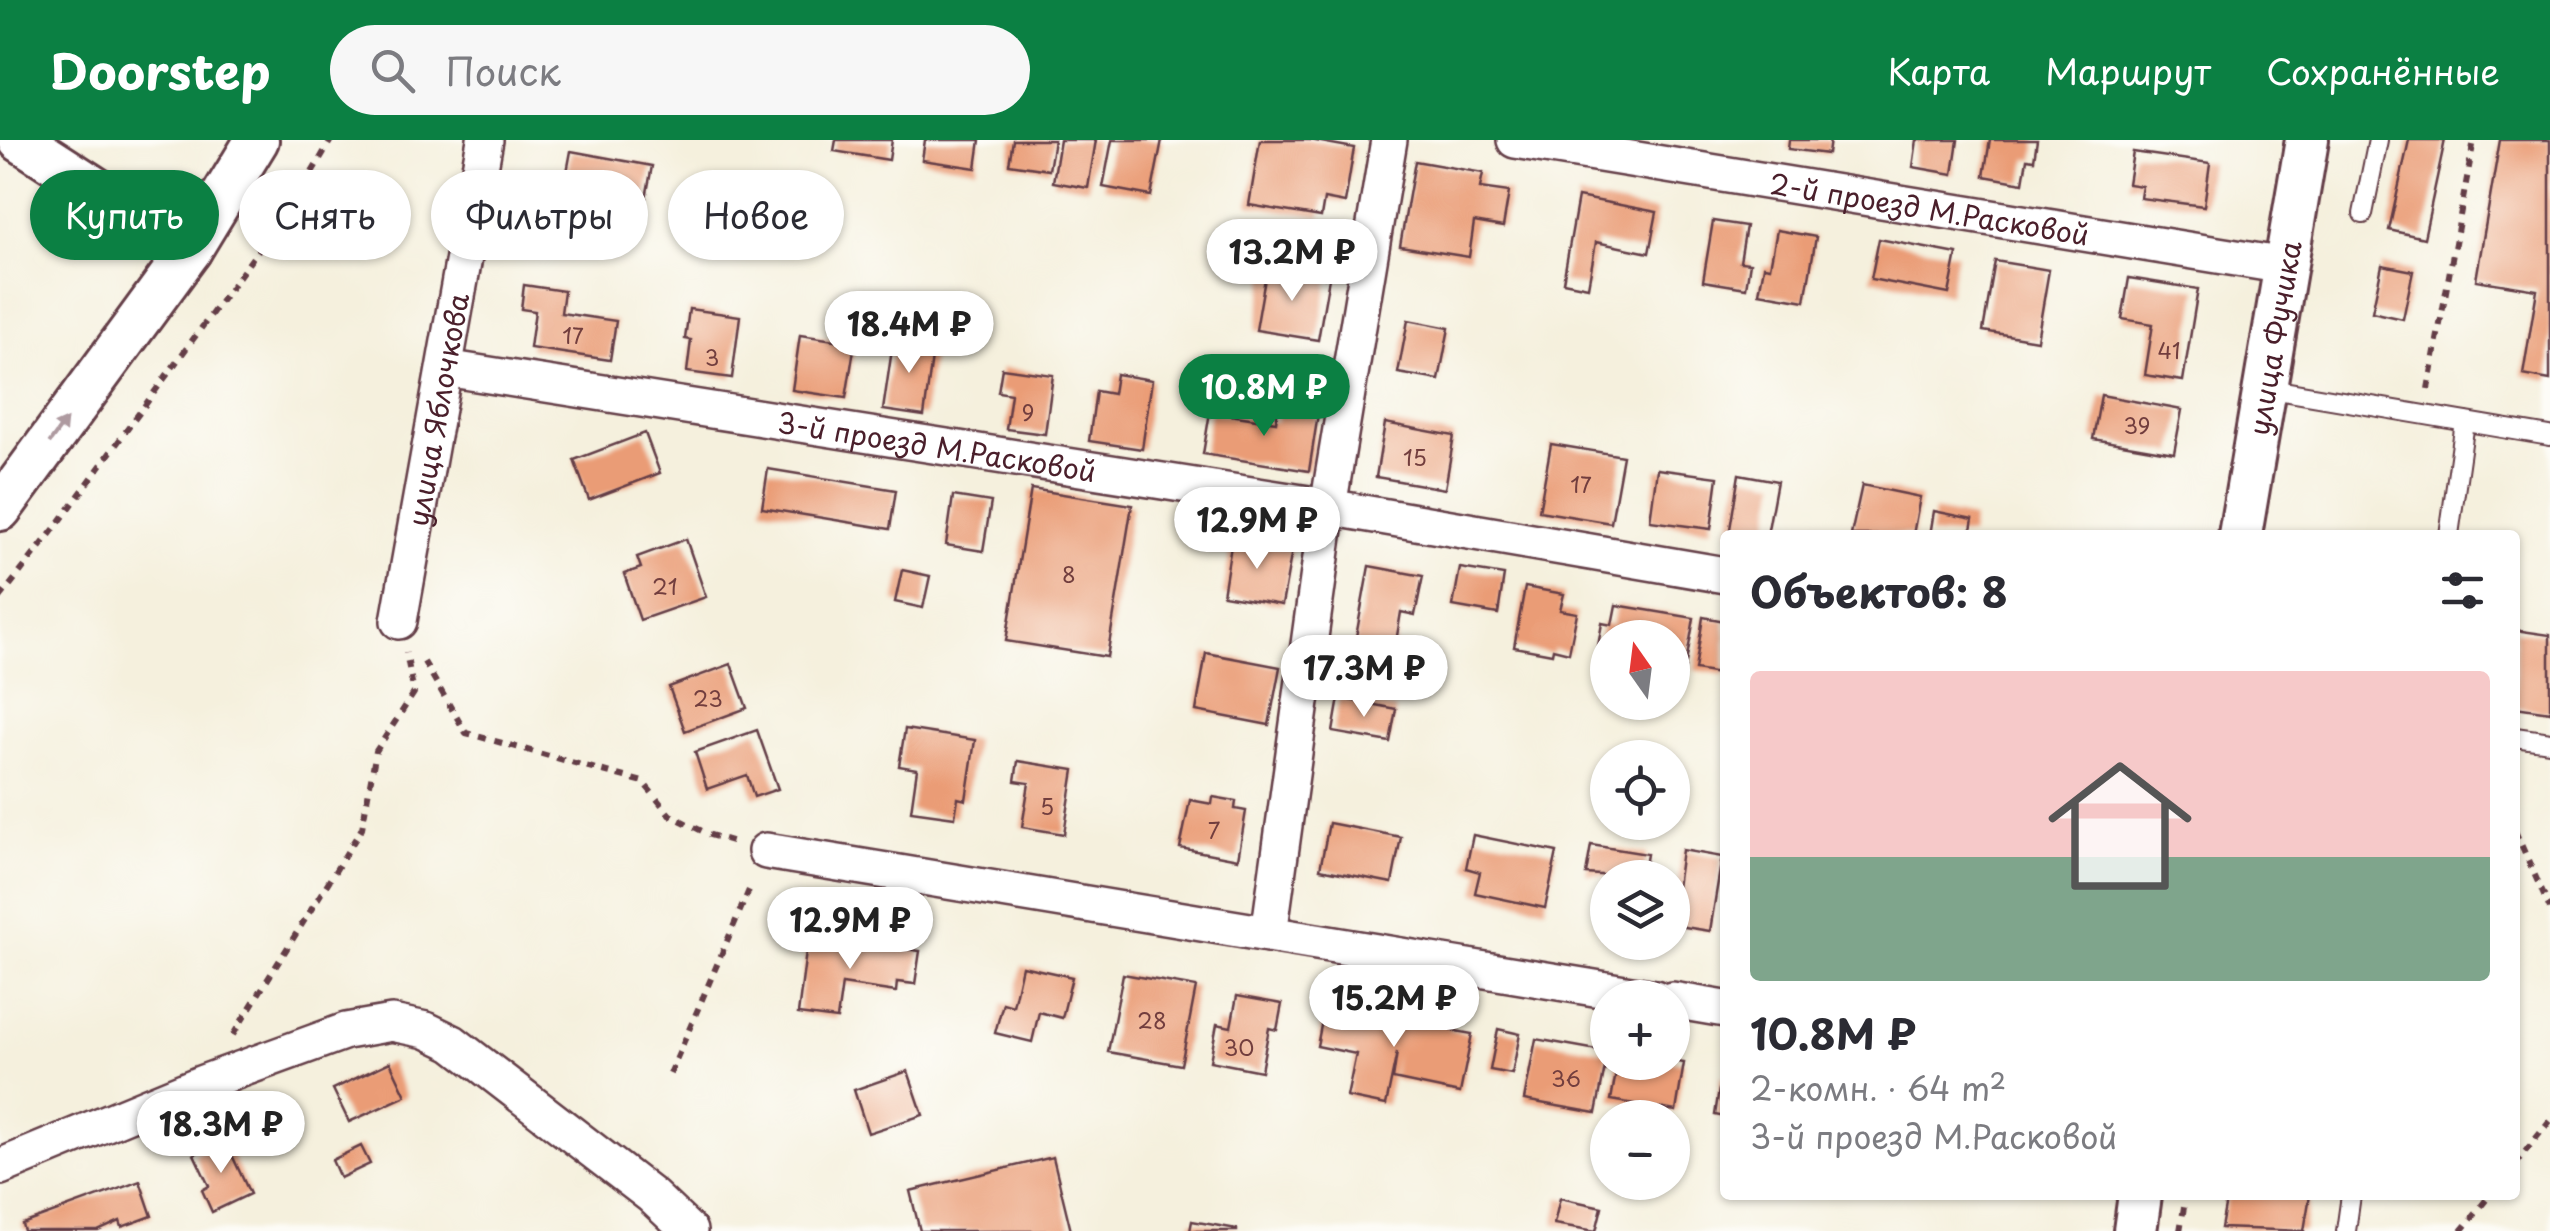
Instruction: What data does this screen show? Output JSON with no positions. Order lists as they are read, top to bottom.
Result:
{
  "streets": {
    "street": [
      "2-й проезд М.Расковой",
      "улица Фучика",
      "улица Яблочкова",
      "3-й проезд М.Расковой"
    ]
  },
  "crossings": [
    ["2-й проезд М.Расковой", "улица Фучика"],
    ["улица Яблочкова", "3-й проезд М.Расковой"]
  ],
  "house_numbers": [
    "17",
    "41",
    "3",
    "9",
    "39",
    "15",
    "17",
    "8",
    "21",
    "23",
    "5",
    "7",
    "28",
    "30",
    "36"
  ],
  "north": "top",
  "page": {
    "header": "Doorstep",
    "search": "Поиск",
    "nav": ["Карта", "Маршрут", "Сохранённые"],
    "chip": [
      "Купить",
      "Снять",
      "Фильтры",
      "Новое"
    ],
    "price": [
      "13.2M ₽",
      "18.4M ₽",
      "10.8M ₽",
      "12.9M ₽",
      "17.3M ₽",
      "12.9M ₽",
      "15.2M ₽",
      "18.3M ₽"
    ],
    "heading": "Объектов: 8",
    "map_buttons": ["+", "−"],
    "list": [
      {
        "name": "10.8M ₽",
        "note": "2-комн. · 64 m² · 3-й проезд М.Расковой"
      }
    ]
  }
}
